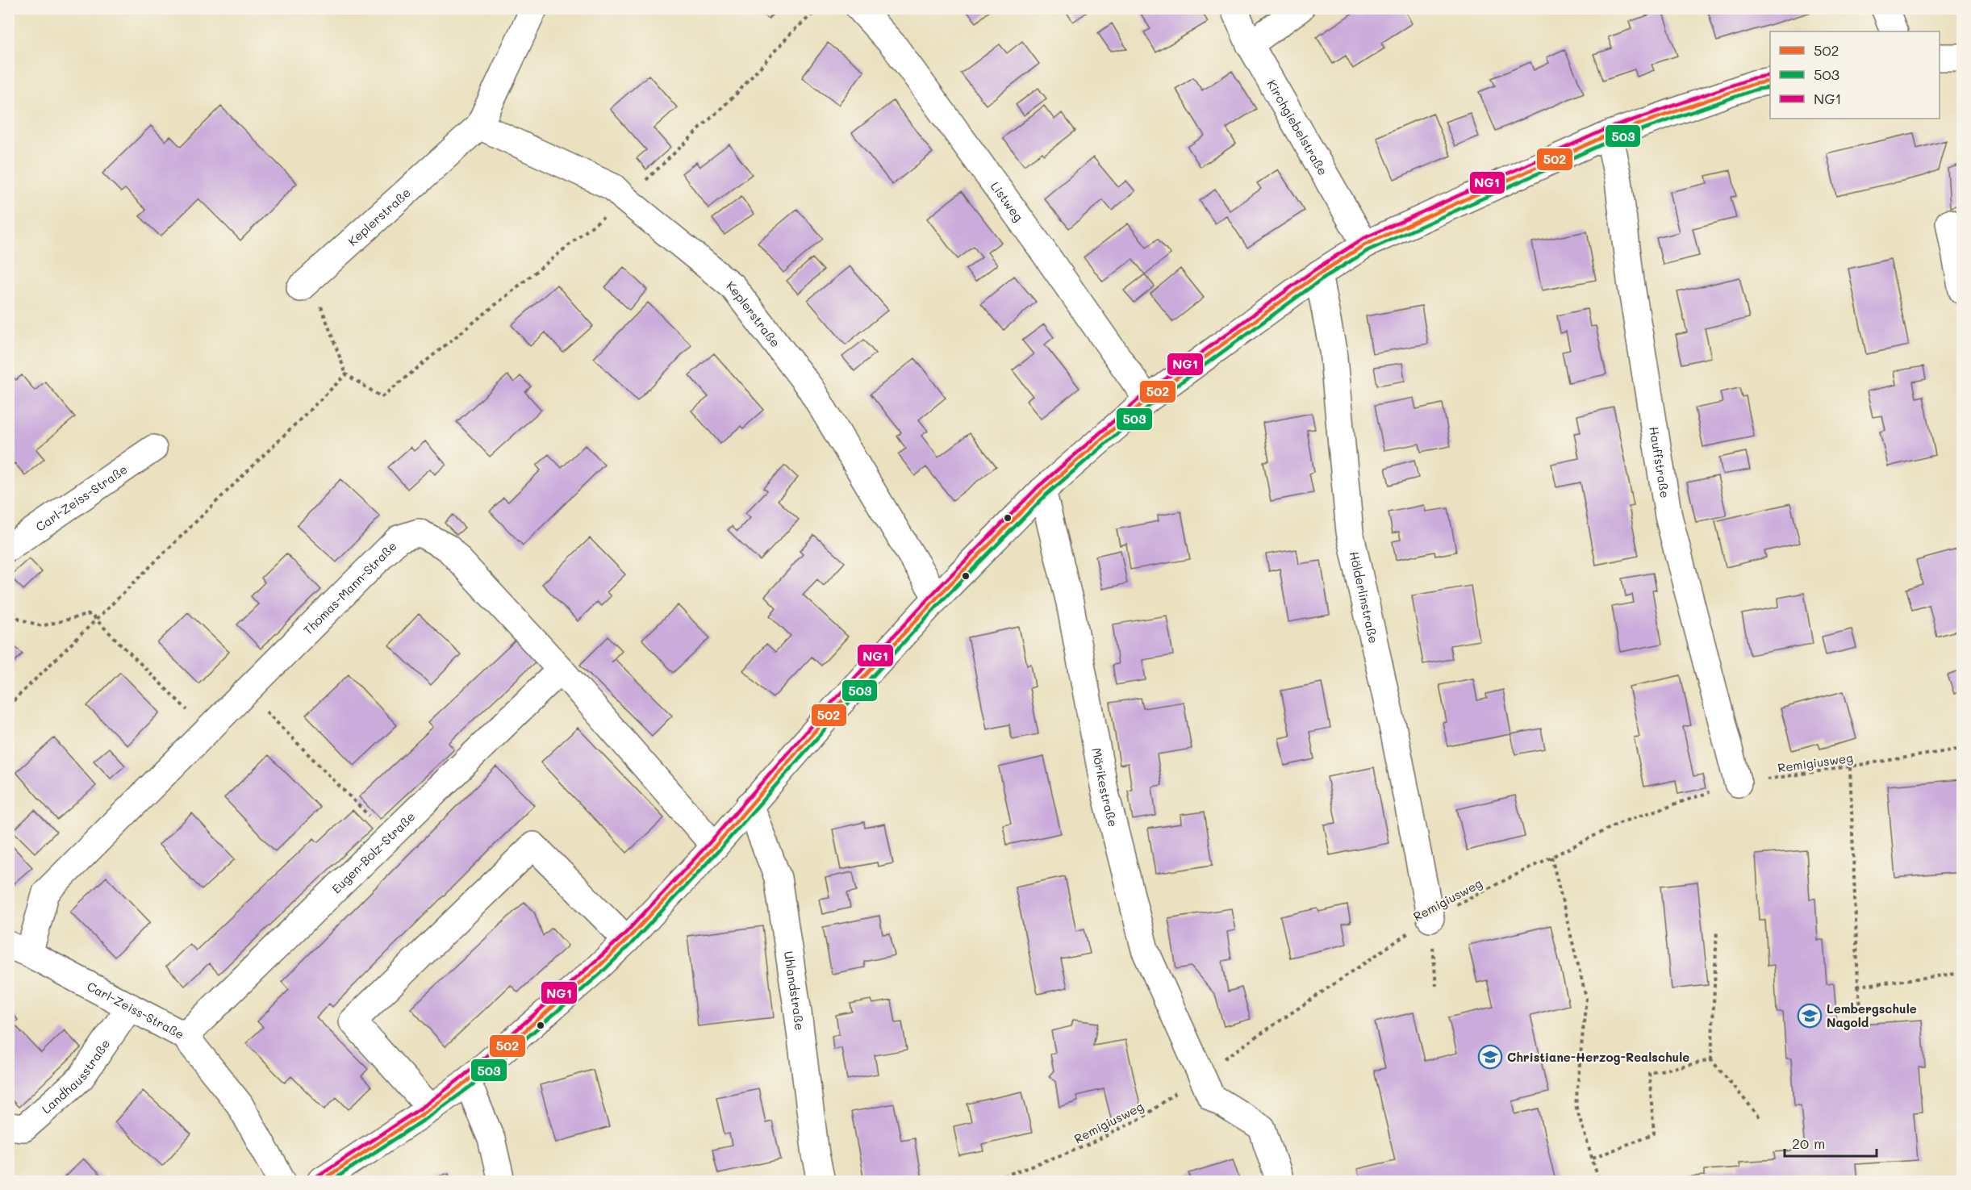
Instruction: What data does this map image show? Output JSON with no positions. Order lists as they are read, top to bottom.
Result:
{
  "streets": {
    "street": [
      "Kirchgiebelstraße",
      "Listweg",
      "Keplerstraße",
      "Hauffstraße",
      "Carl-Zeiss-Straße",
      "Thomas-Mann-Straße",
      "Hölderlinstraße",
      "Mörikestraße",
      "Eugen-Bolz-Straße",
      "Uhlandstraße",
      "Landhausstraße"
    ],
    "path": ["Remigiusweg"]
  },
  "crossings": [
    ["Hauffstraße", "Remigiusweg"],
    ["Carl-Zeiss-Straße", "Thomas-Mann-Straße"],
    ["Carl-Zeiss-Straße", "Eugen-Bolz-Straße"],
    ["Carl-Zeiss-Straße", "Landhausstraße"],
    ["Thomas-Mann-Straße", "Eugen-Bolz-Straße"],
    ["Hölderlinstraße", "Remigiusweg"],
    ["Remigiusweg", "Mörikestraße"]
  ],
  "places": {
    "school or university": ["Lembergschule Nagold", "Christiane-Herzog-Realschule"]
  },
  "lines": ["transit line NG1", "transit line 502", "transit line 503"],
  "legend": ["502", "503", "NG1"],
  "scale_bar": "20 m"
}
